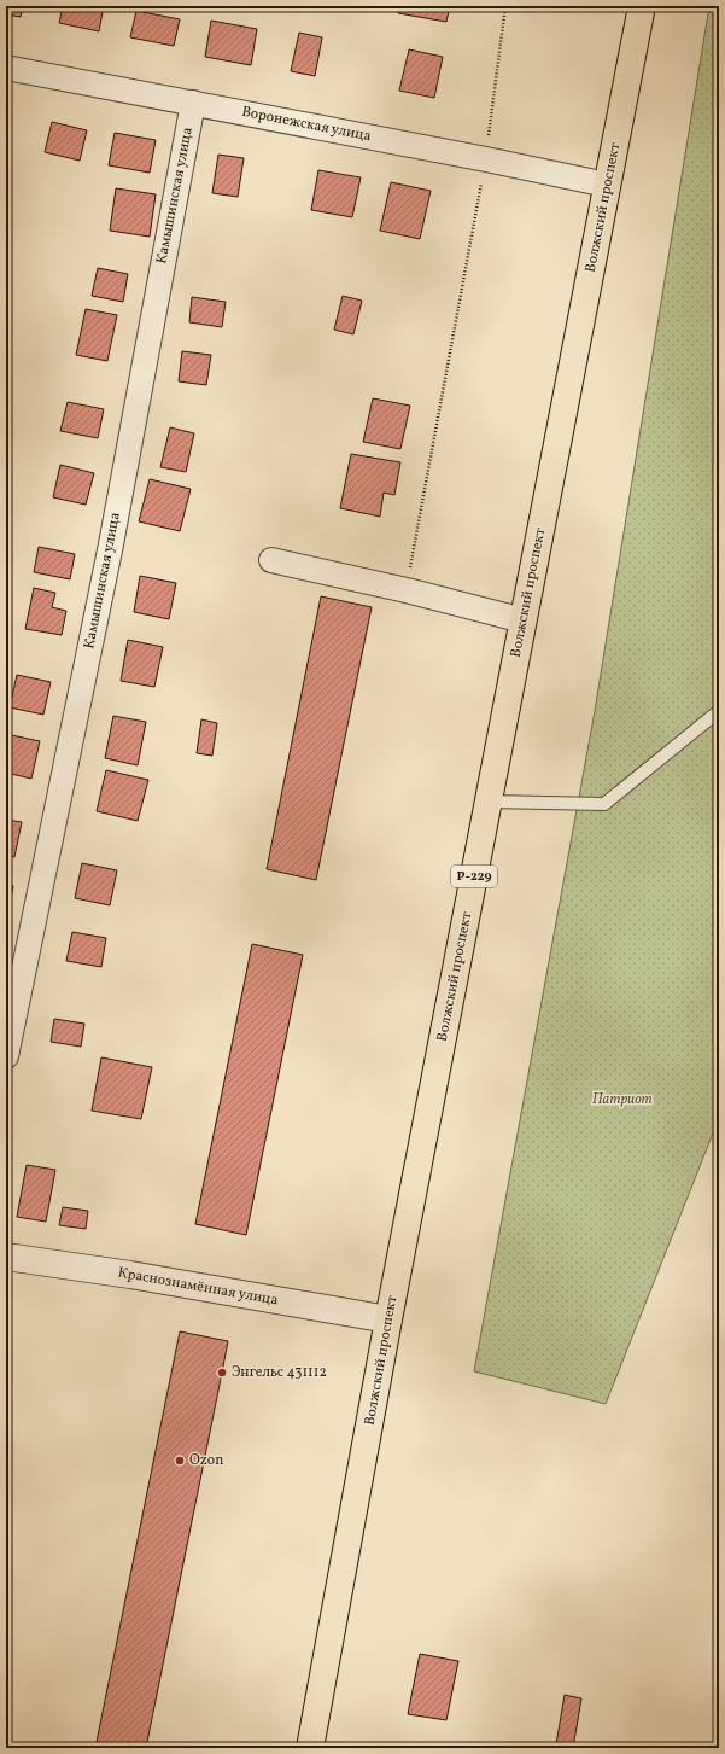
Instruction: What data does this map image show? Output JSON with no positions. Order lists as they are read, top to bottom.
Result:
{
  "streets": {
    "main road": ["Волжский проспект", "Р-229"],
    "street": ["Воронежская улица", "Камышинская улица", "Краснознамённая улица"]
  },
  "crossings": [
    ["Воронежская улица", "Камышинская улица"],
    ["Воронежская улица", "Волжский проспект"],
    ["Волжский проспект", "Краснознамённая улица"]
  ],
  "parks": ["Патриот"],
  "places": ["Энгельс 431112", "Ozon"]
}
